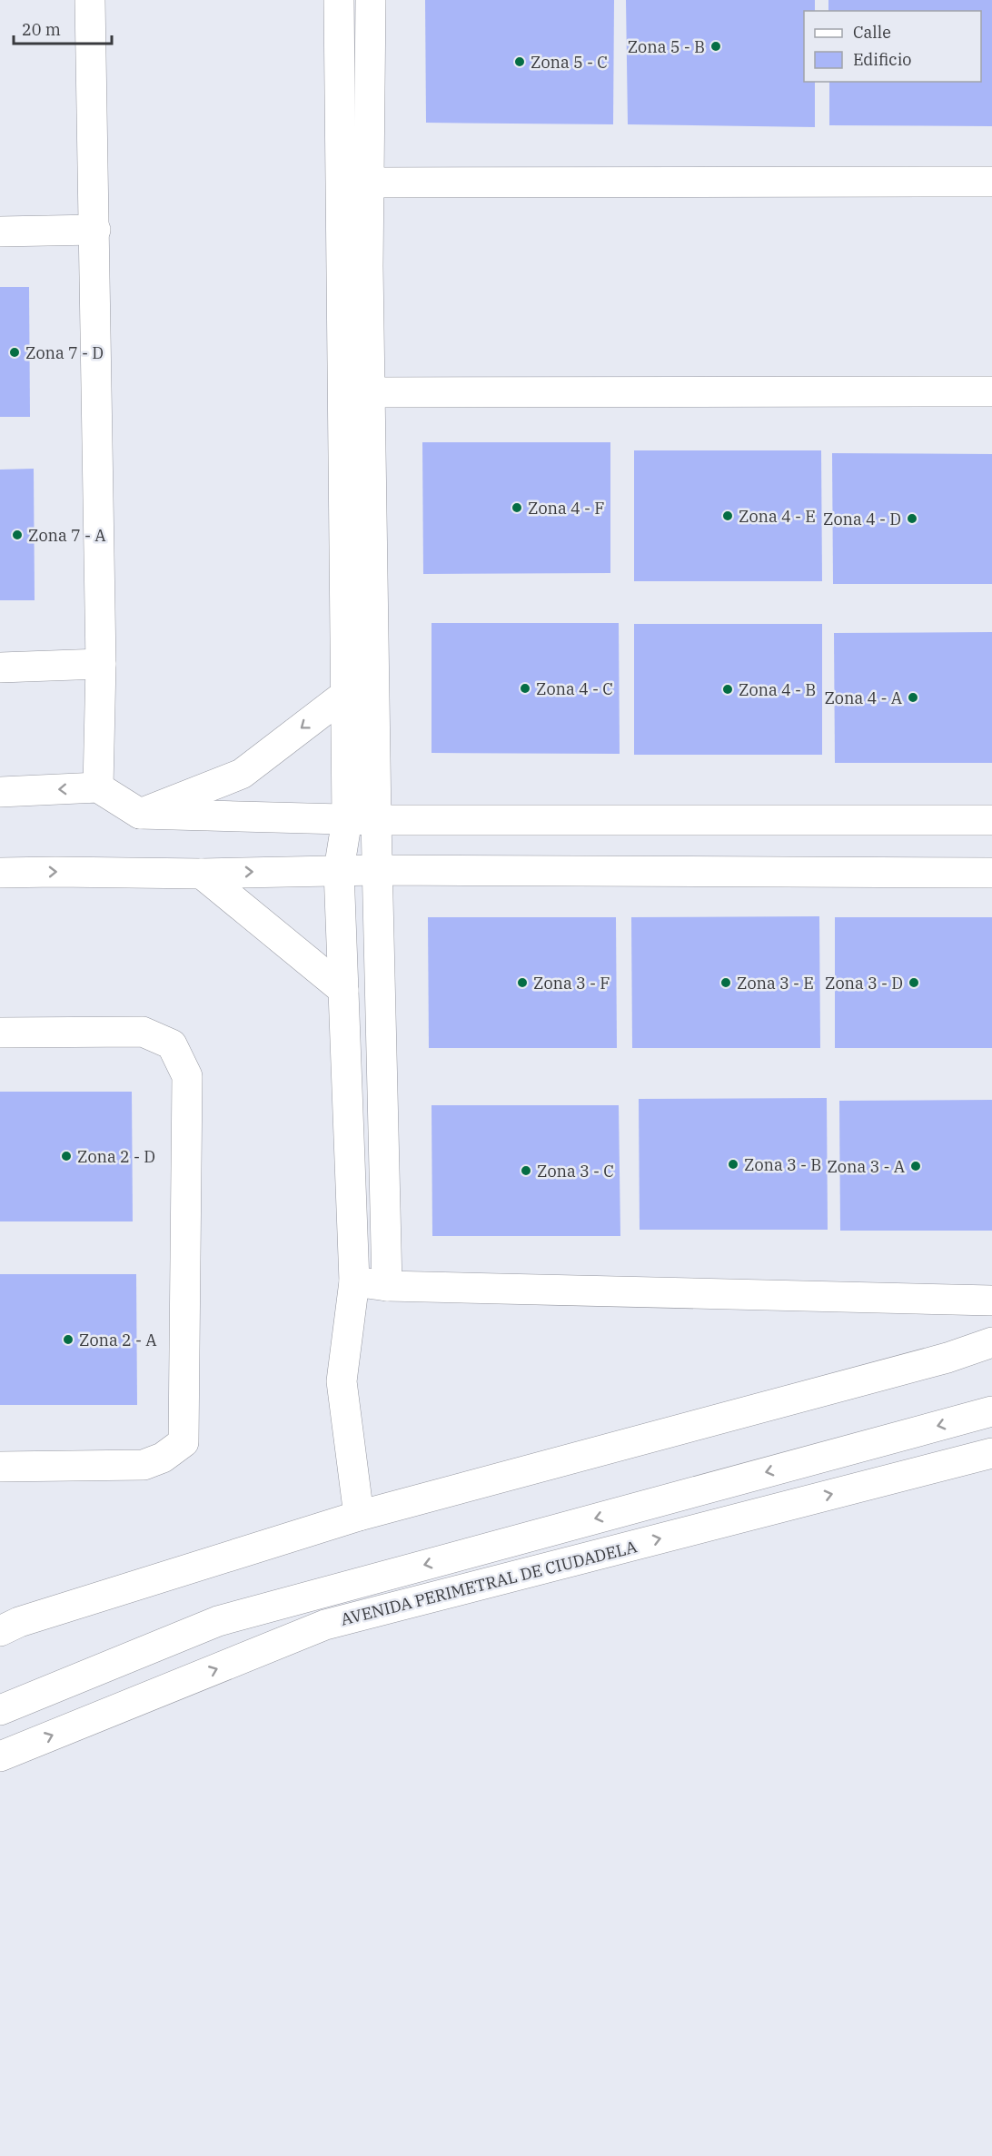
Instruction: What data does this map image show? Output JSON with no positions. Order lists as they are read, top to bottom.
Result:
{
  "streets": {
    "street": ["AVENIDA PERIMETRAL DE CIUDADELA"]
  },
  "places": [
    "Zona 5 - B",
    "Zona 5 - C",
    "Zona 7 - D",
    "Zona 4 - F",
    "Zona 4 - E",
    "Zona 4 - D",
    "Zona 7 - A",
    "Zona 4 - C",
    "Zona 4 - B",
    "Zona 4 - A",
    "Zona 3 - F",
    "Zona 3 - E",
    "Zona 3 - D",
    "Zona 2 - D",
    "Zona 3 - B",
    "Zona 3 - A",
    "Zona 3 - C",
    "Zona 2 - A"
  ],
  "legend": ["Calle", "Edificio"],
  "scale_bar": "20 m"
}
